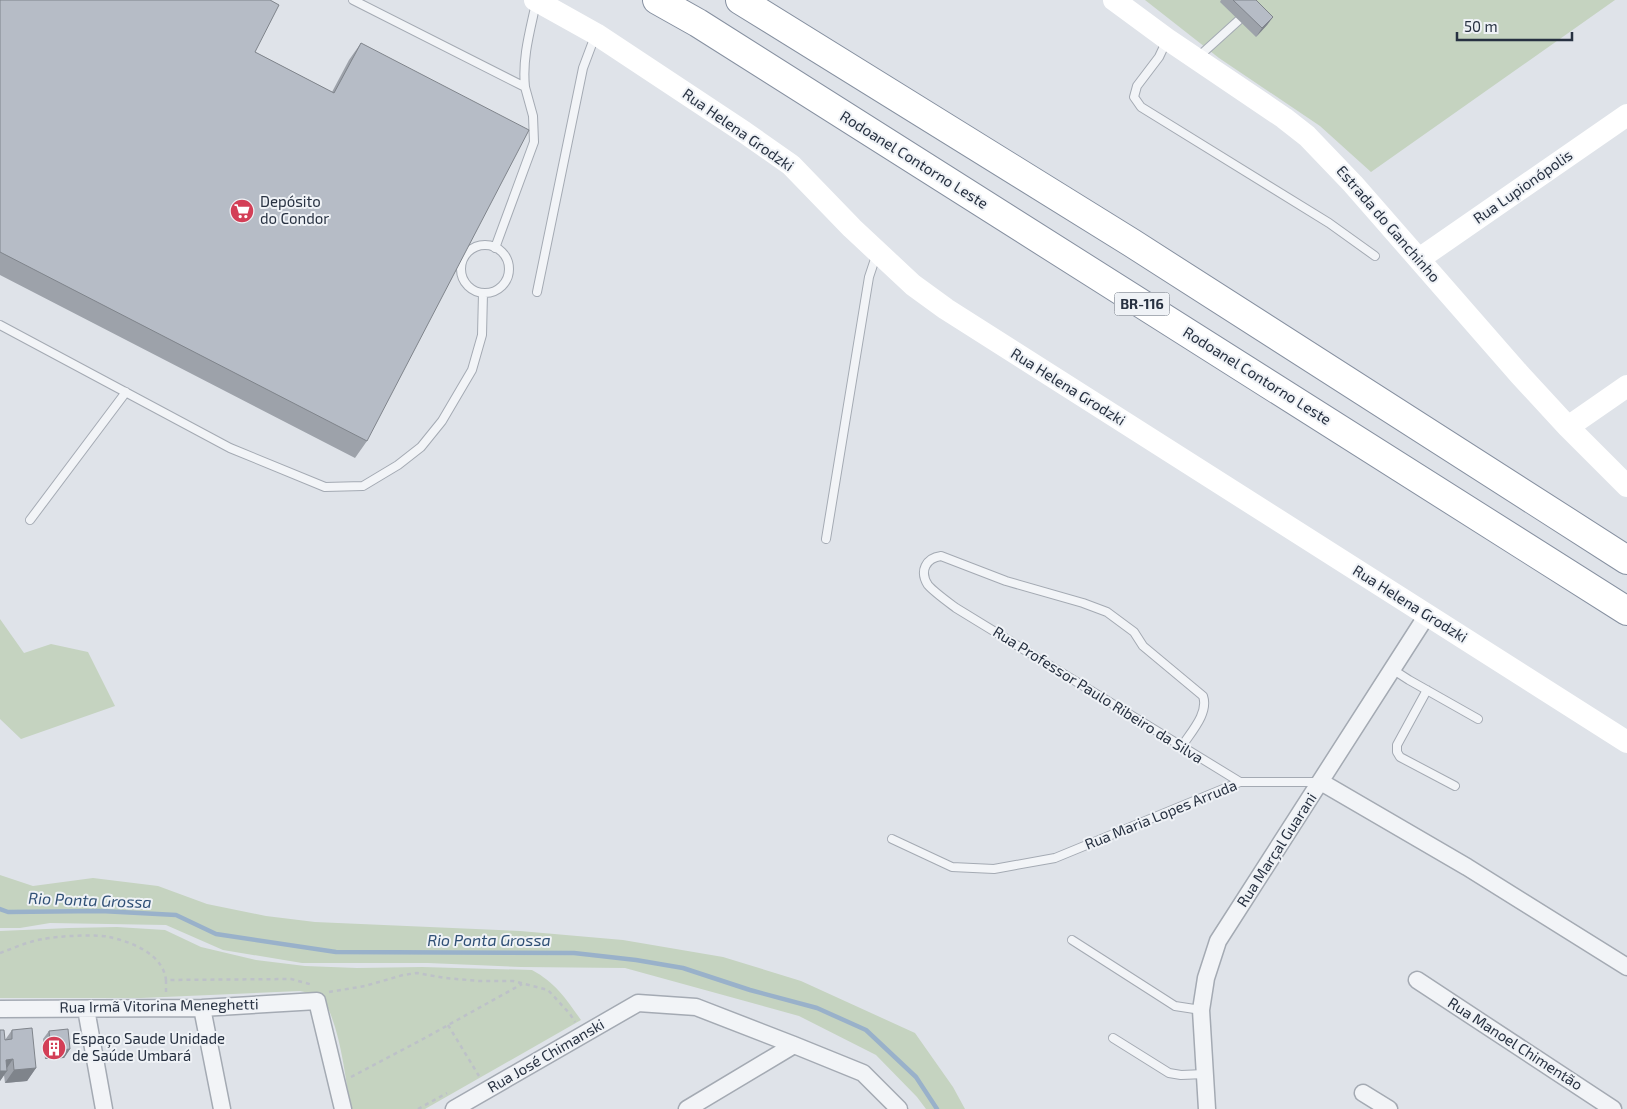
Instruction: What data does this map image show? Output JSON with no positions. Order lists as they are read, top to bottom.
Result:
{
  "streets": {
    "highway": ["Rodoanel Contorno Leste", "BR-116"],
    "main road": ["Rua Helena Grodzki", "Rua Lupionópolis", "Estrada do Ganchinho"],
    "street": [
      "Rua Marçal Guarani",
      "Rua Irmã Vitorina Meneghetti",
      "Rua Manoel Chimentão",
      "Rua José Chimanski"
    ],
    "lane": ["Rua Professor Paulo Ribeiro da Silva", "Rua Maria Lopes Arruda"]
  },
  "crossings": [
    ["Rua Helena Grodzki", "Rua Marçal Guarani"],
    ["Rua Lupionópolis", "Estrada do Ganchinho"],
    ["Rua Professor Paulo Ribeiro da Silva", "Rua Maria Lopes Arruda"],
    ["Rua Maria Lopes Arruda", "Rua Marçal Guarani"]
  ],
  "water": ["Rio Ponta Grossa"],
  "places": {
    "supermarket": ["Depósito do Condor"],
    "building": ["Espaço Saude Unidade de Saúde Umbará"]
  },
  "scale_bar": "50 m"
}
